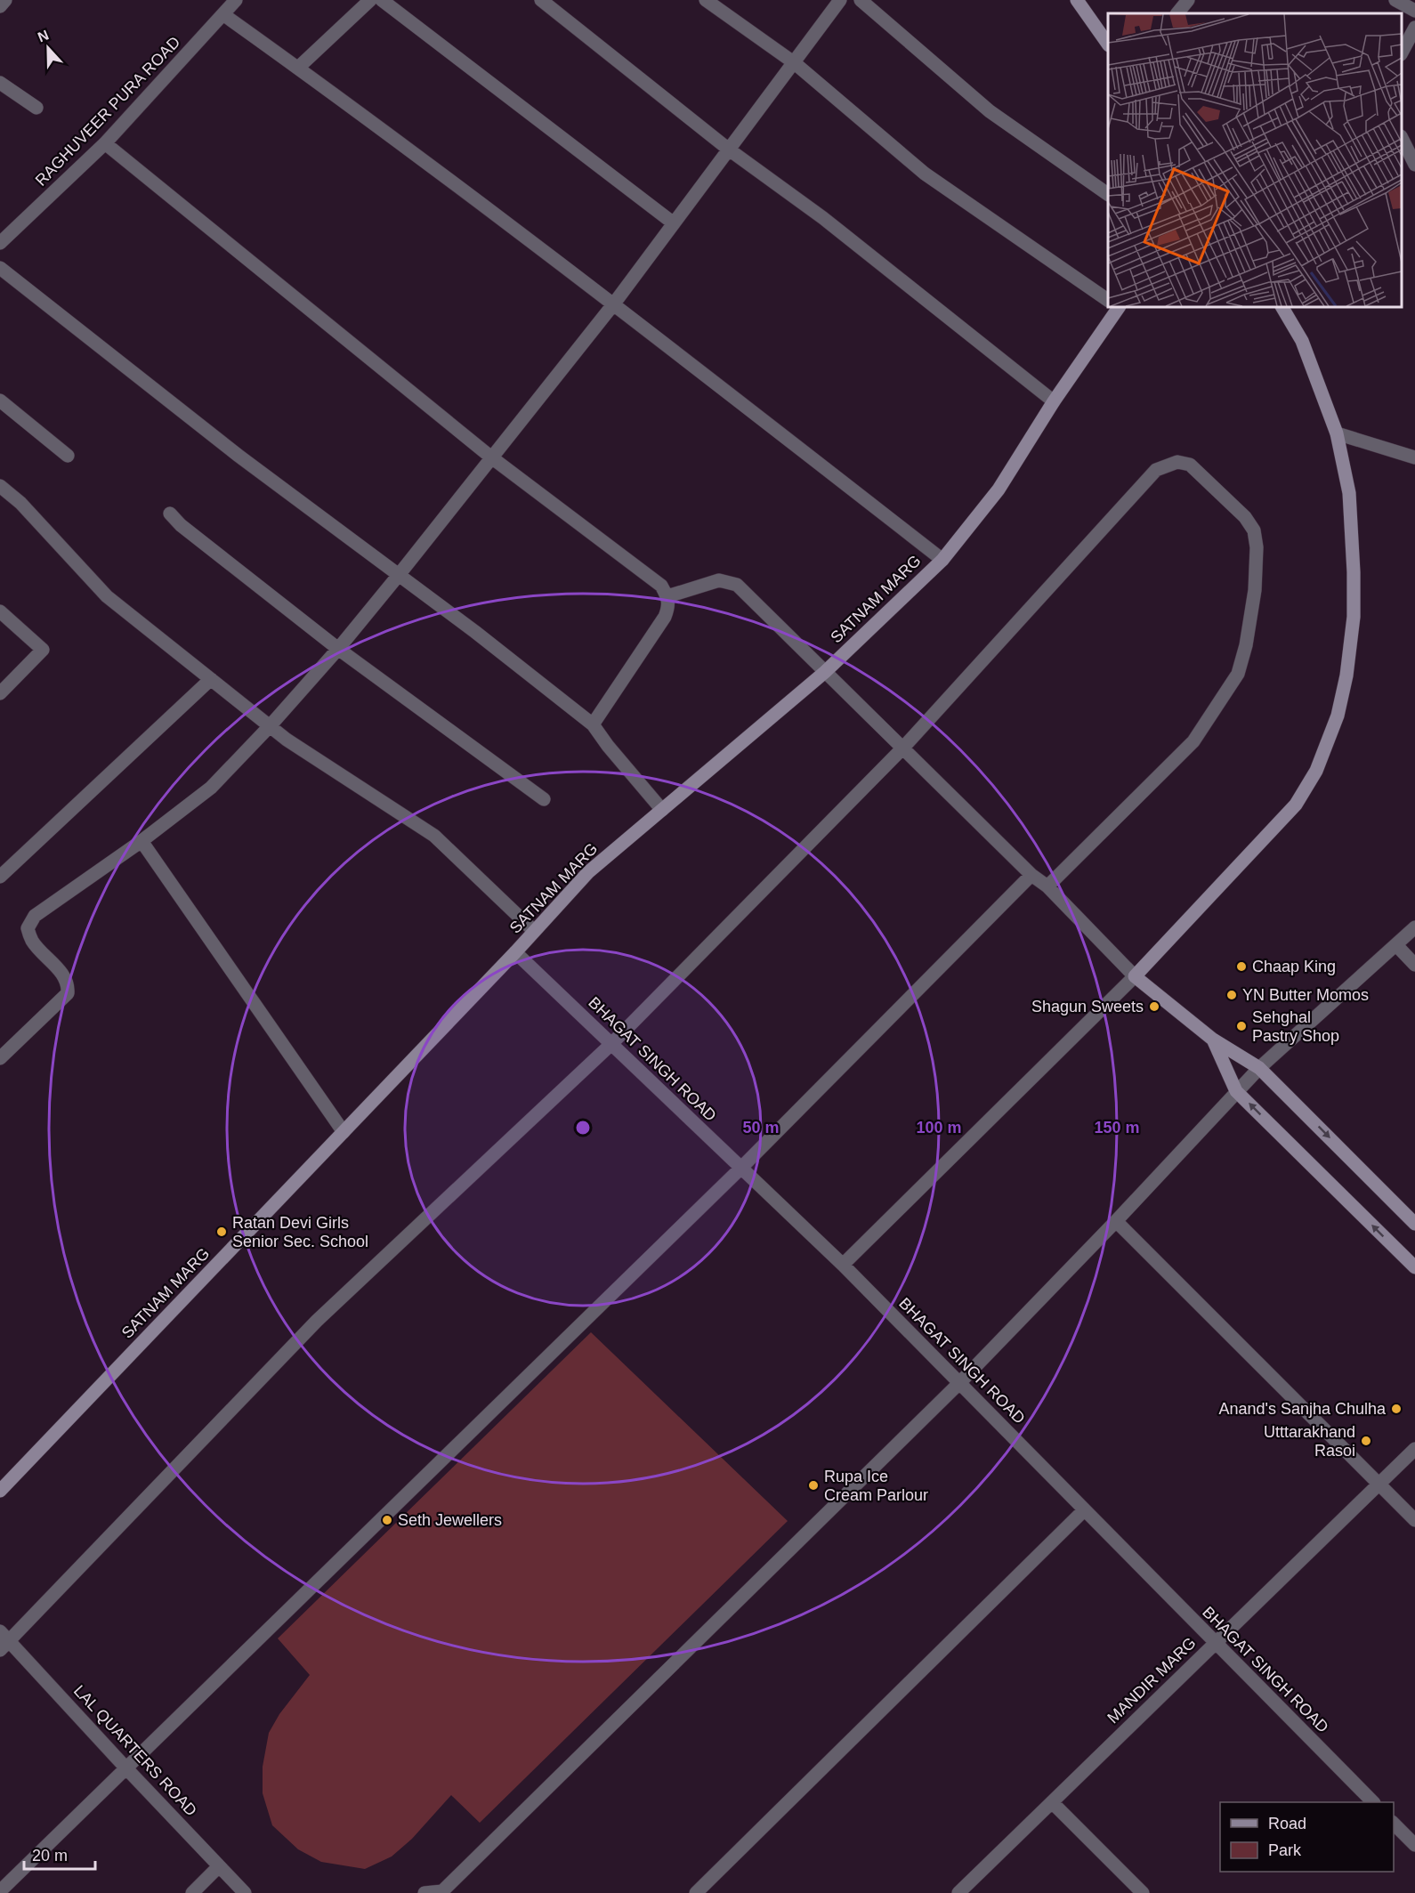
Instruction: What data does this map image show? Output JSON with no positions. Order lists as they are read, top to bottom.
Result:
{
  "streets": {
    "street": [
      "RAGHUVEER PURA ROAD",
      "SATNAM MARG",
      "BHAGAT SINGH ROAD",
      "MANDIR MARG",
      "LAL QUARTERS ROAD"
    ]
  },
  "crossings": [
    ["SATNAM MARG", "BHAGAT SINGH ROAD"],
    ["BHAGAT SINGH ROAD", "MANDIR MARG"]
  ],
  "places": [
    "Chaap King",
    "YN Butter Momos",
    "Shagun Sweets",
    "Sehghal Pastry Shop",
    "Ratan Devi Girls Senior Sec. School",
    "Anand's Sanjha Chulha",
    "Utttarakhand Rasoi",
    "Rupa Ice Cream Parlour",
    "Seth Jewellers"
  ],
  "legend": ["Road", "Park"],
  "scale_bar": "20 m",
  "north": "top",
  "rings": ["50 m", "100 m", "150 m"]
}
